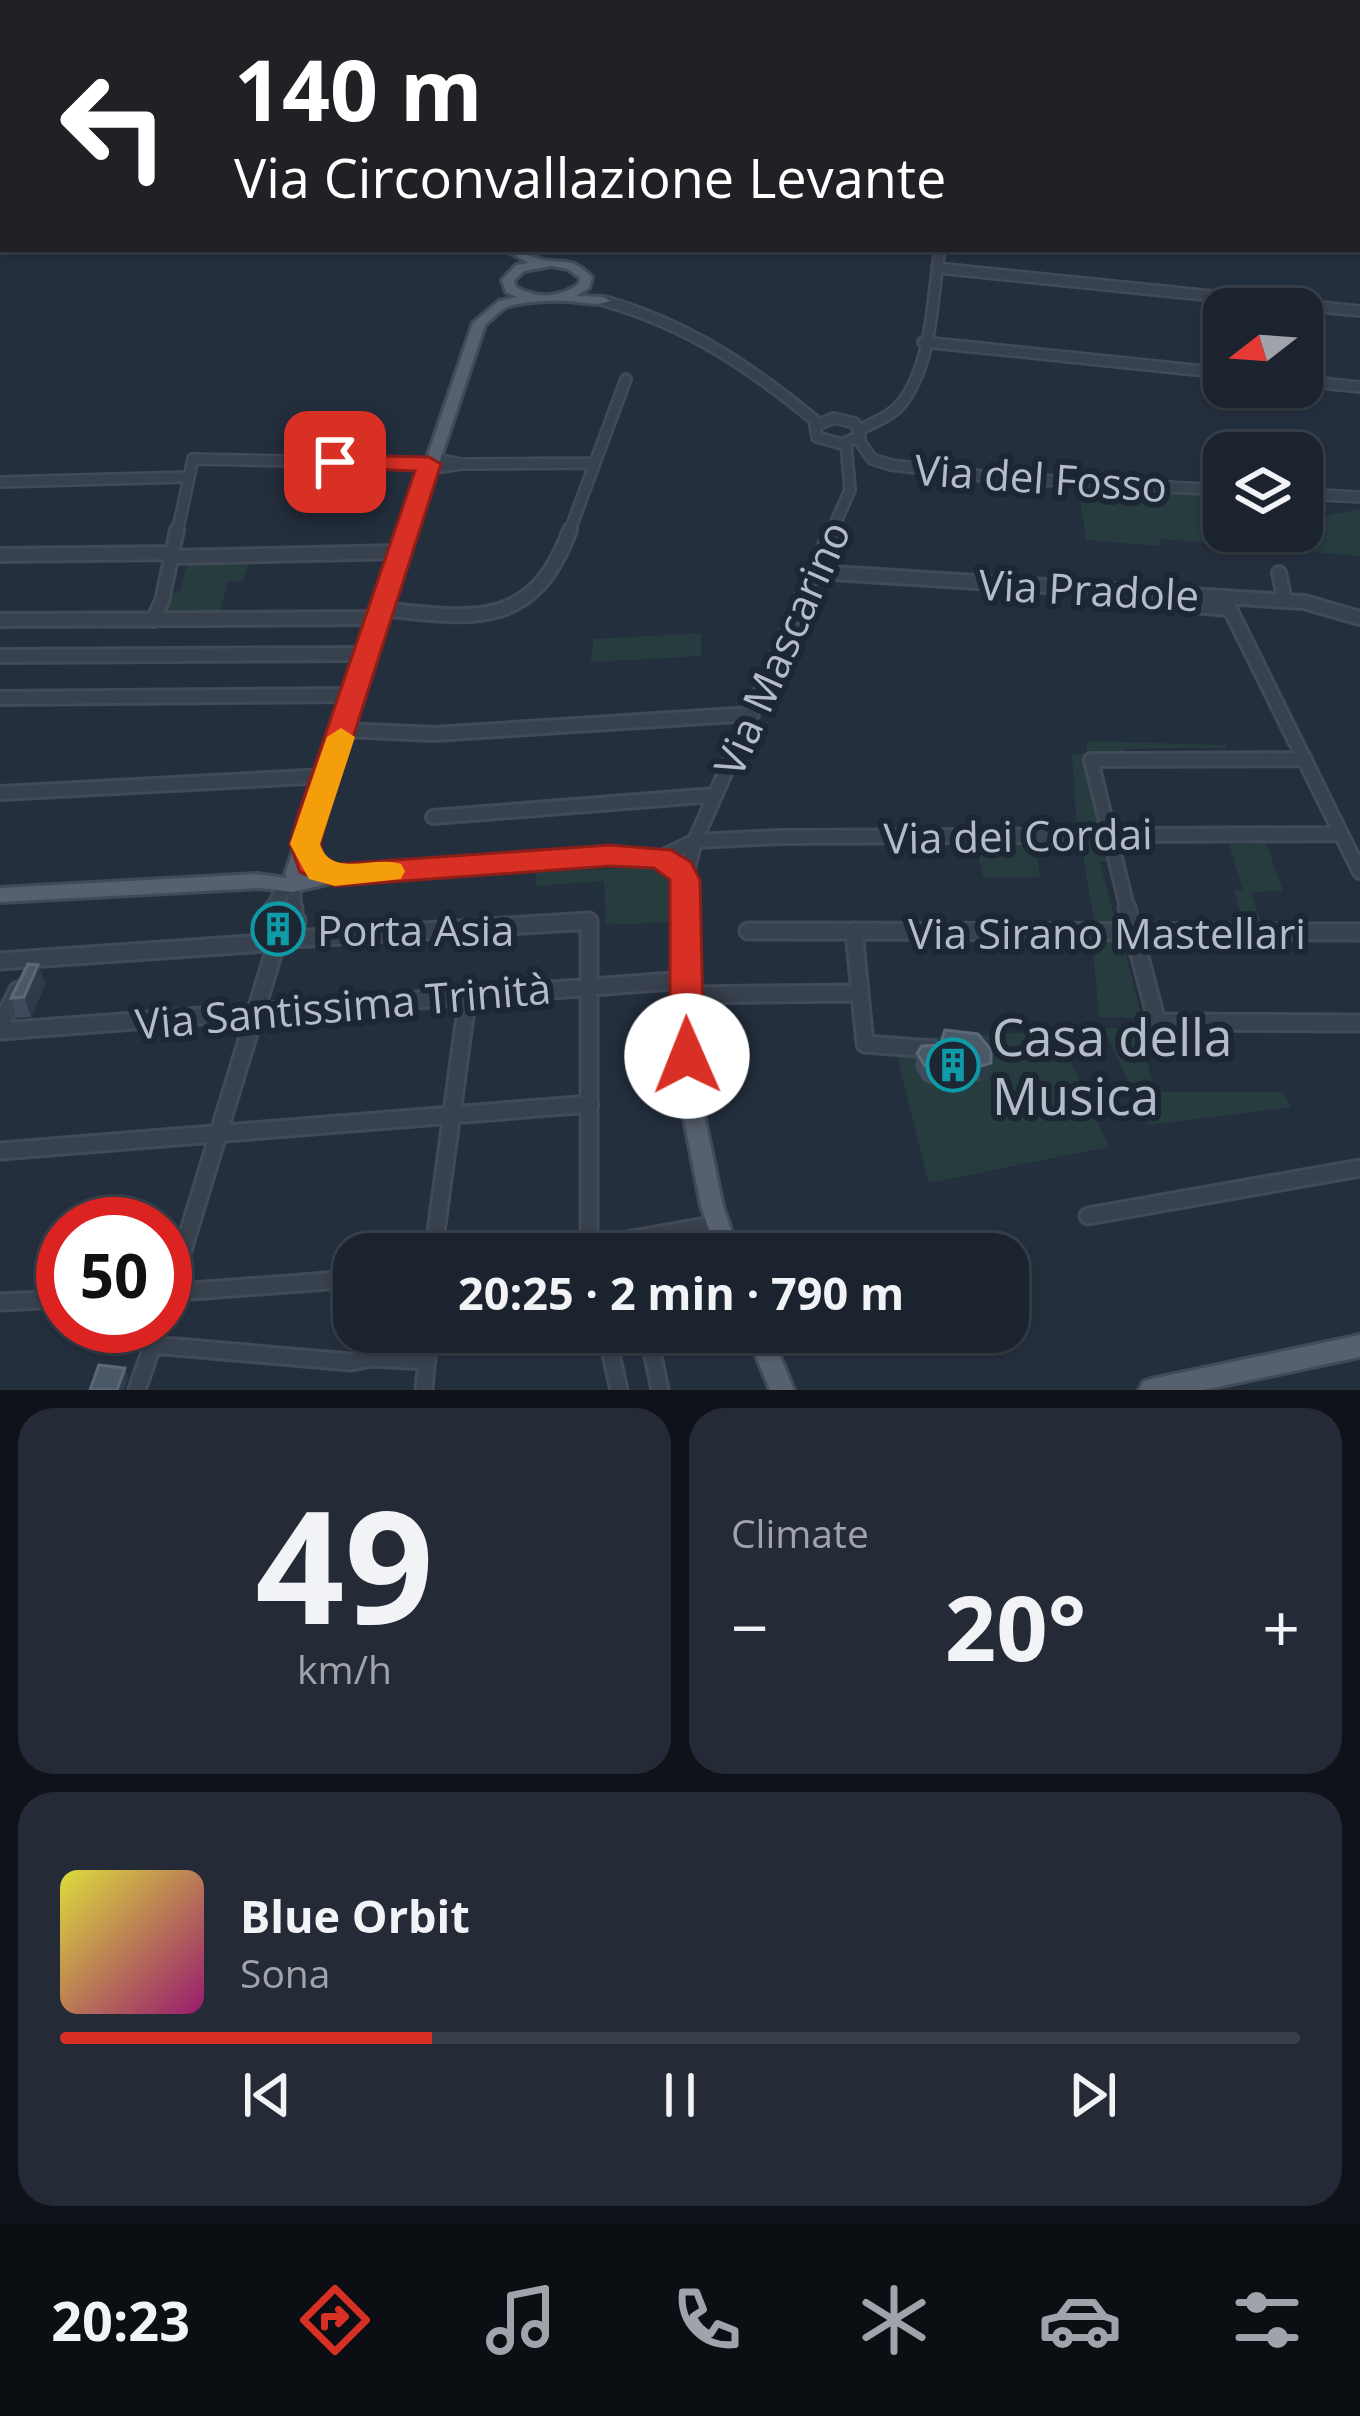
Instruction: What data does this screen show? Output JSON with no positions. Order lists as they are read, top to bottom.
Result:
{
  "streets": {
    "street": [
      "Via del Fosso",
      "Via Pradole",
      "Via Mascarino",
      "Via dei Cordai",
      "Via Sirano Mastellari",
      "Via Santissima Trinità"
    ]
  },
  "crossings": [
    ["Via del Fosso", "Via Mascarino"],
    ["Via Pradole", "Via Mascarino"],
    ["Via Mascarino", "Via dei Cordai"],
    ["Via Sirano Mastellari", "Via Santissima Trinità"]
  ],
  "places": {
    "building": ["Porta Asia", "Casa della Musica"]
  },
  "north": "left",
  "page": {
    "turn": ["140 m", "Via Circonvallazione Levante"],
    "limit": "50",
    "trip": "20:25 · 2 min · 790 m",
    "tile": [
      ["49", "km/h"],
      "Climate"
    ],
    "heat": ["−", "20°", "+"],
    "song": ["Blue Orbit", "Sona"],
    "tabs": "20:23"
  }
}
